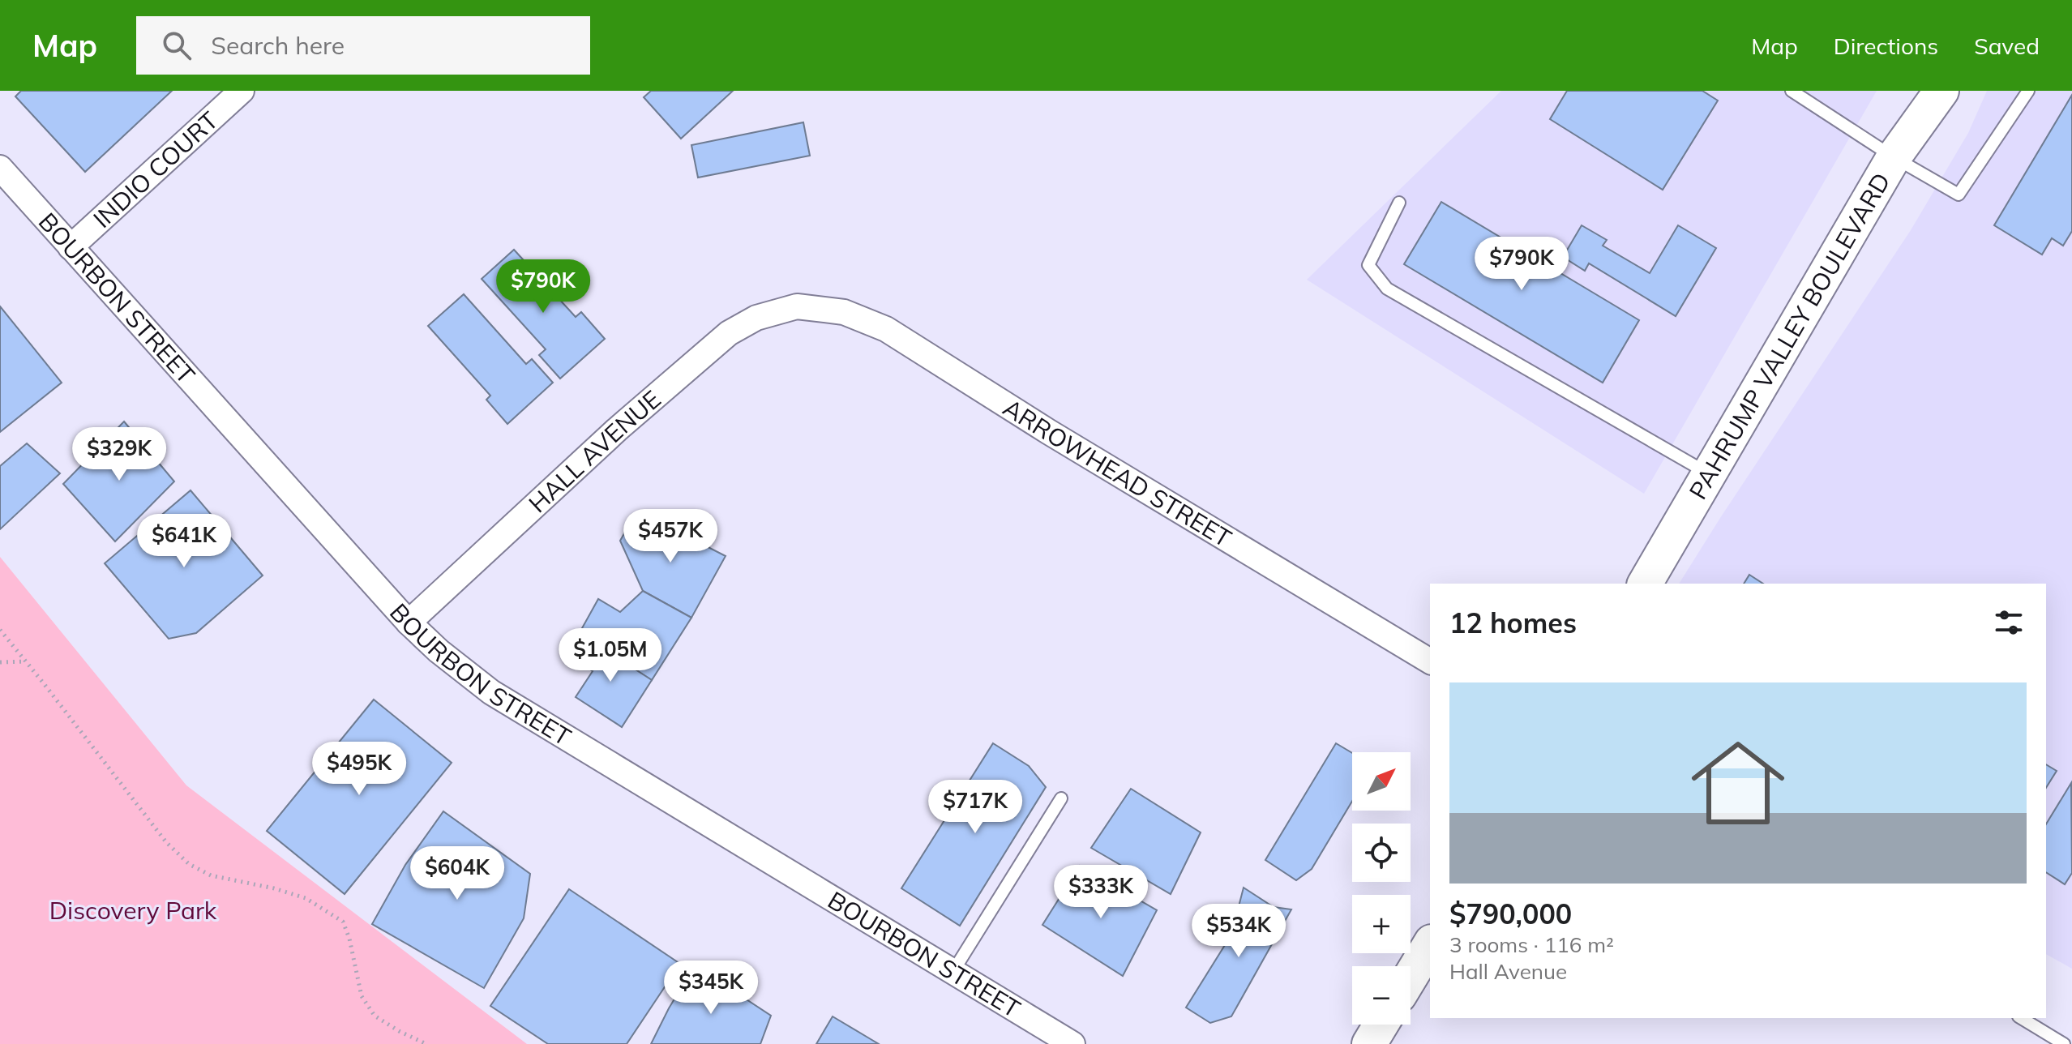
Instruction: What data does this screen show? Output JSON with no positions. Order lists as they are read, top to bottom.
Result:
{
  "streets": {
    "main road": ["PAHRUMP VALLEY BOULEVARD"],
    "street": [
      "INDIO COURT",
      "BOURBON STREET",
      "HALL AVENUE",
      "ARROWHEAD STREET"
    ]
  },
  "crossings": [
    ["INDIO COURT", "BOURBON STREET"],
    ["BOURBON STREET", "HALL AVENUE"],
    ["HALL AVENUE", "ARROWHEAD STREET"]
  ],
  "parks": ["Discovery Park"],
  "north": "top right",
  "page": {
    "header": "Map",
    "search": "Search here",
    "nav": ["Map", "Directions", "Saved"],
    "price": [
      "$790K",
      "$790K",
      "$329K",
      "$457K",
      "$641K",
      "$1.05M",
      "$495K",
      "$717K",
      "$604K",
      "$333K",
      "$534K",
      "$345K"
    ],
    "heading": "12 homes",
    "list": [
      {
        "name": "$790,000",
        "note": "3 rooms · 116 m² · Hall Avenue"
      }
    ],
    "map_buttons": ["+", "−"]
  }
}
